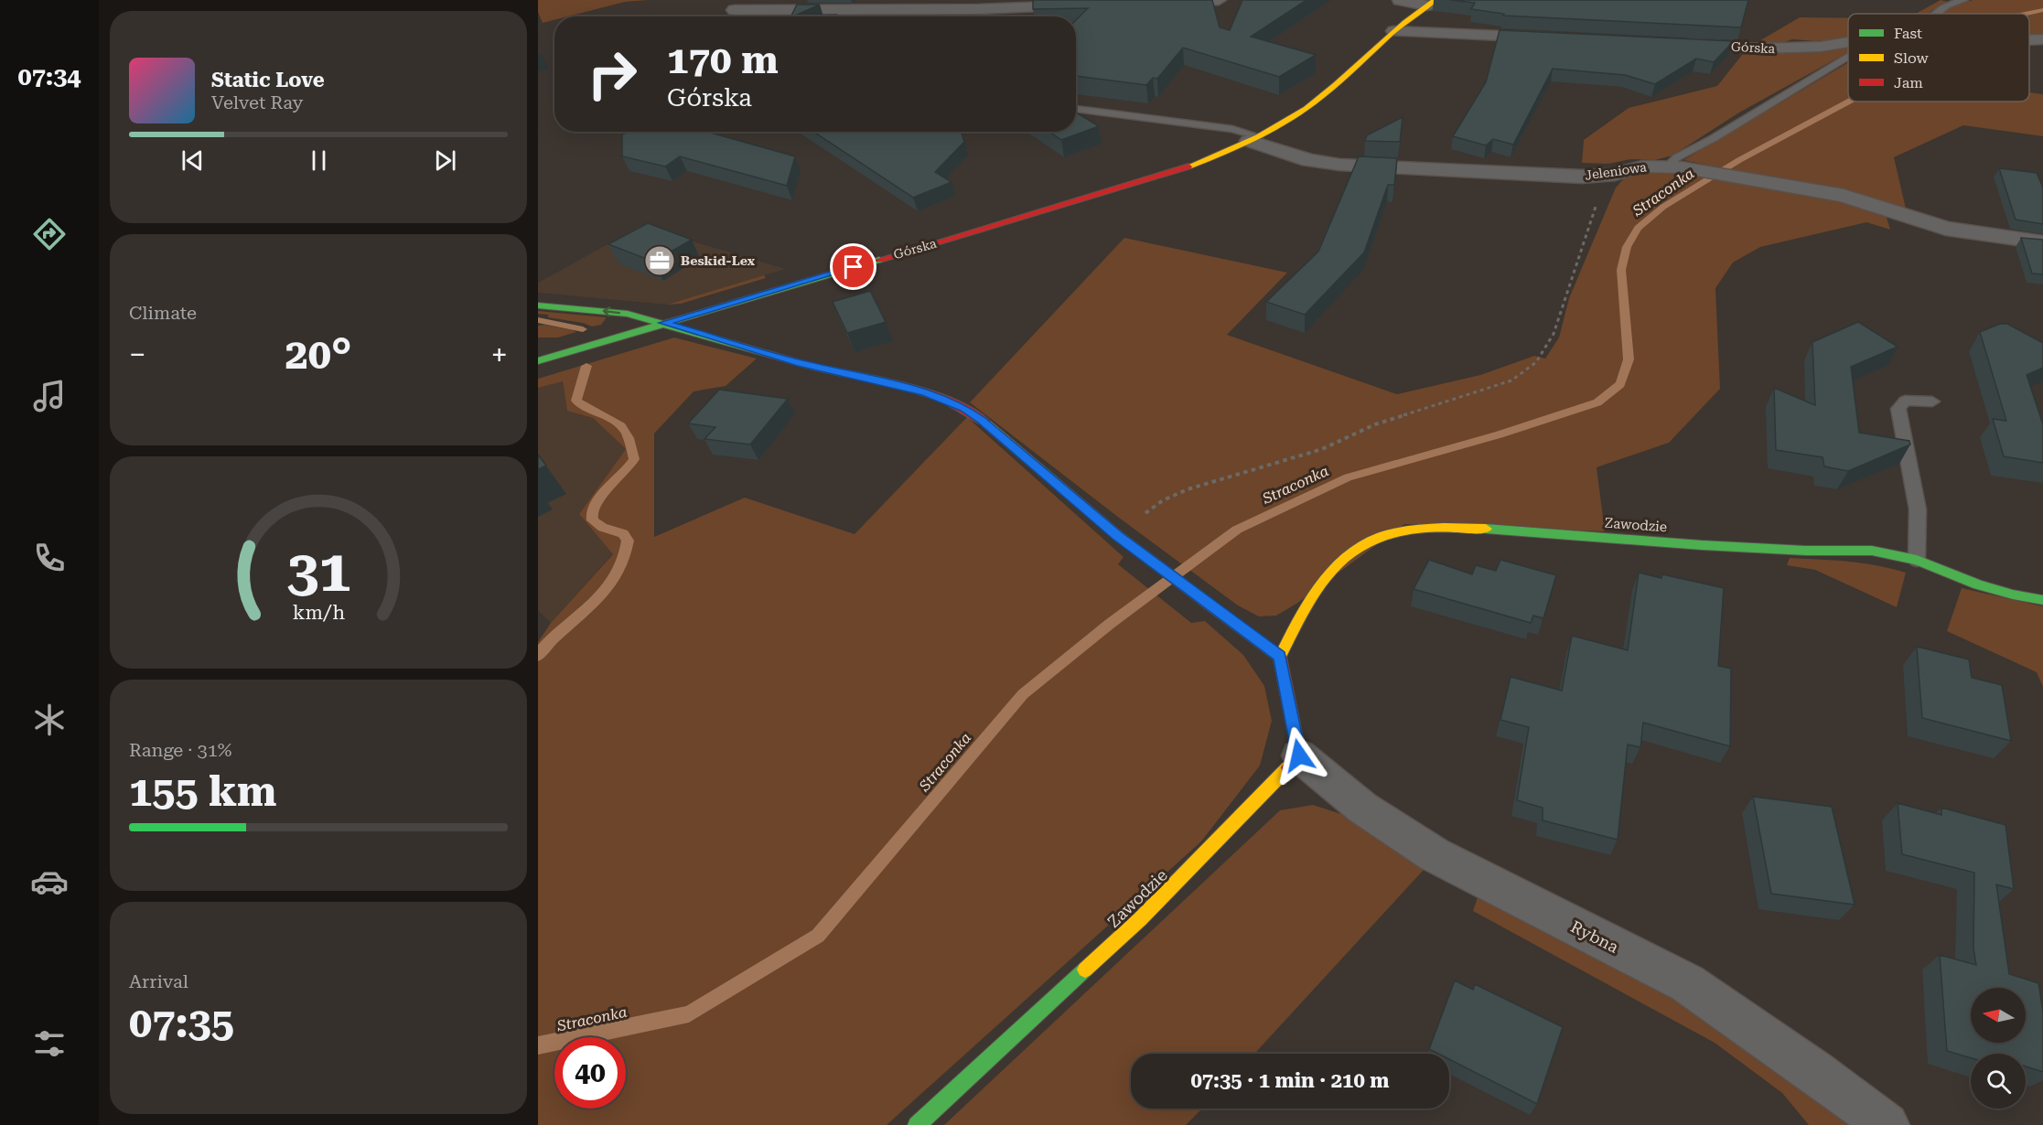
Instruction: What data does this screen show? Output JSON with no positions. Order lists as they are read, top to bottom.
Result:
{
  "streets": {
    "street": [
      "Górska",
      "Jeleniowa",
      "Zawodzie",
      "Rybna"
    ]
  },
  "crossings": [
    ["Górska", "Jeleniowa"],
    ["Zawodzie", "Rybna"]
  ],
  "water": ["Straconka"],
  "places": {
    "office": ["Beskid-Lex"]
  },
  "legend": ["Fast", "Slow", "Jam"],
  "north": "left",
  "page": {
    "tabs": "07:34",
    "turn": ["170 m", "Górska"],
    "song": ["Static Love", "Velvet Ray"],
    "tile": [
      "Climate",
      ["Range · 31%", "155 km"],
      ["Arrival", "07:35"]
    ],
    "heat": ["−", "20°", "+"],
    "limit": "40",
    "trip": "07:35 · 1 min · 210 m",
    "gauge": ["31", "km/h"]
  }
}
